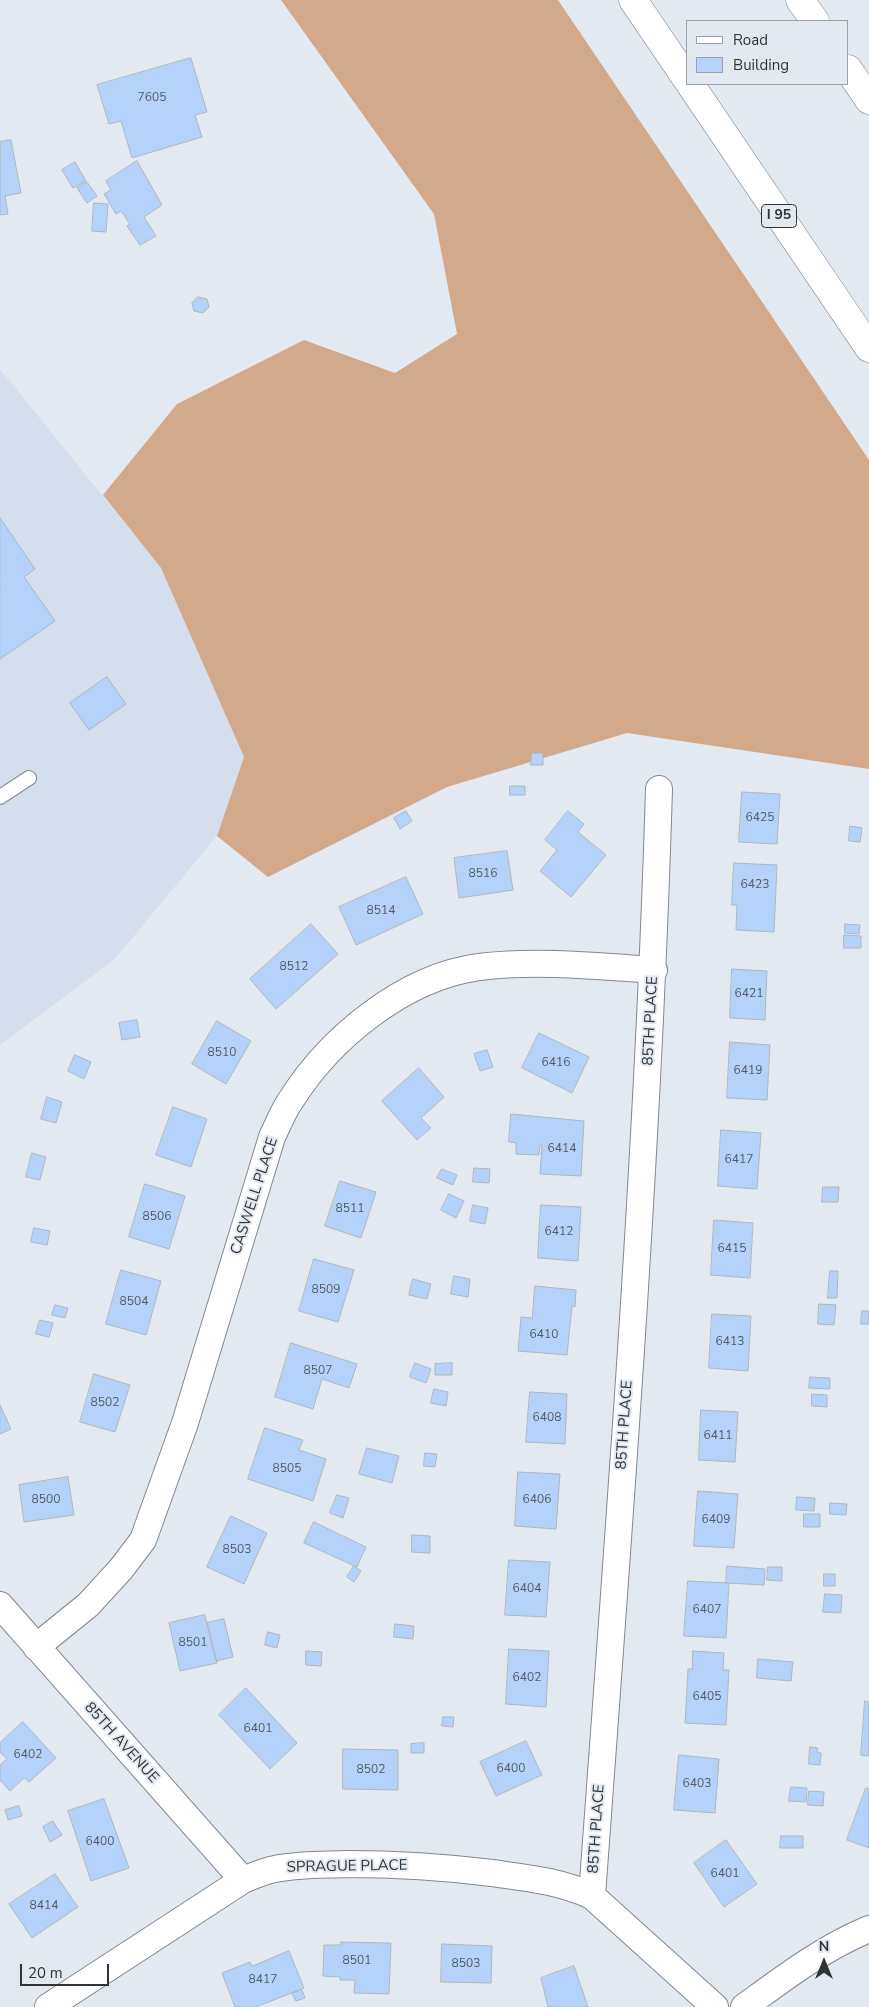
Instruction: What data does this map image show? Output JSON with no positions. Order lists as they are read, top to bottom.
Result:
{
  "streets": {
    "highway": ["I 95"],
    "street": [
      "85TH PLACE",
      "CASWELL PLACE",
      "85TH AVENUE",
      "SPRAGUE PLACE"
    ]
  },
  "crossings": [
    ["85TH PLACE", "CASWELL PLACE"],
    ["85TH PLACE", "SPRAGUE PLACE"],
    ["CASWELL PLACE", "85TH AVENUE"],
    ["85TH AVENUE", "SPRAGUE PLACE"]
  ],
  "house_numbers": [
    "7605",
    "6425",
    "8516",
    "6423",
    "8514",
    "8512",
    "6421",
    "8510",
    "6416",
    "6419",
    "6414",
    "6417",
    "8511",
    "8506",
    "6412",
    "6415",
    "8509",
    "8504",
    "6410",
    "6413",
    "8507",
    "8502",
    "6408",
    "6411",
    "8505",
    "8500",
    "6406",
    "6409",
    "8503",
    "6404",
    "6407",
    "8501",
    "6402",
    "6405",
    "6401",
    "6402",
    "6400",
    "8502",
    "6403",
    "6400",
    "6401",
    "8414",
    "8501",
    "8503",
    "8417"
  ],
  "legend": ["Road", "Building"],
  "scale_bar": "20 m",
  "north": "top"
}
